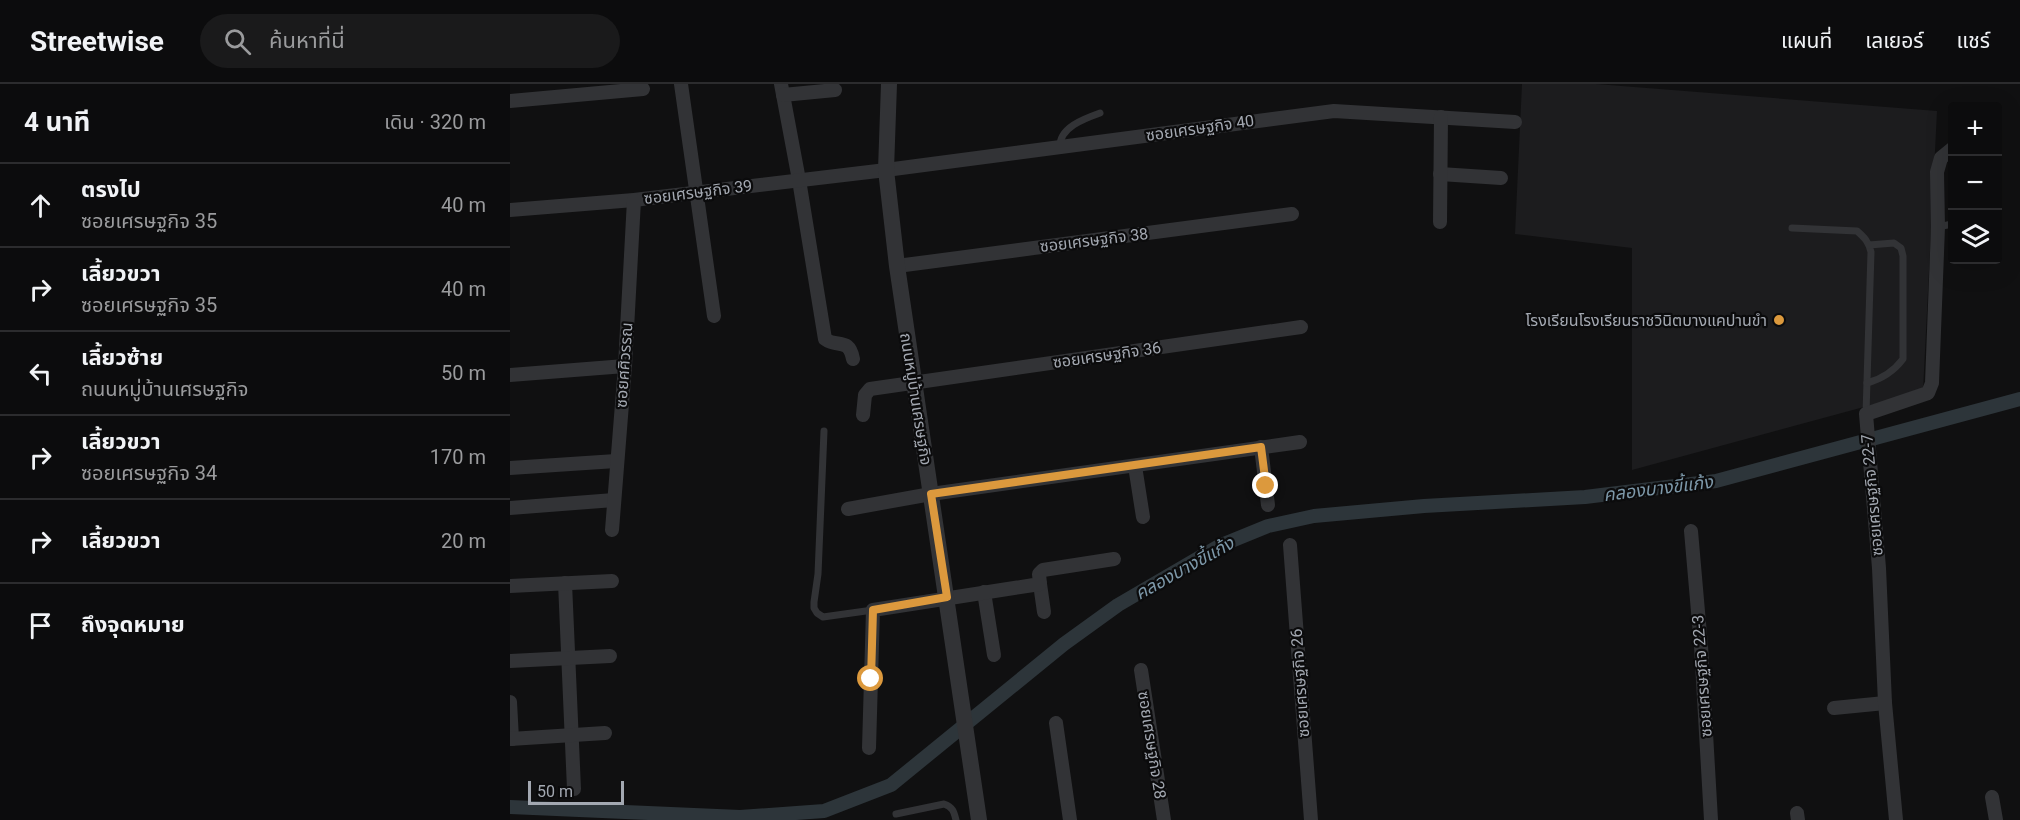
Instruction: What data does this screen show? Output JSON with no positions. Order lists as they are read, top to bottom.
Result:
{
  "streets": {
    "street": [
      "ซอยเศรษฐกิจ 40",
      "ซอยเศรษฐกิจ 39",
      "ซอยเศรษฐกิจ 38",
      "ซอยเศรษฐกิจ 36",
      "ซอยศศิวรรณ",
      "ถนนหมู่บ้านเศรษฐกิจ",
      "ซอยเศรษฐกิจ 22-7",
      "ซอยเศรษฐกิจ 22-3",
      "ซอยเศรษฐกิจ 26",
      "ซอยเศรษฐกิจ 28"
    ]
  },
  "crossings": [
    ["ซอยเศรษฐกิจ 40", "ซอยเศรษฐกิจ 39"],
    ["ซอยเศรษฐกิจ 40", "ถนนหมู่บ้านเศรษฐกิจ"],
    ["ซอยเศรษฐกิจ 39", "ซอยศศิวรรณ"],
    ["ซอยเศรษฐกิจ 39", "ถนนหมู่บ้านเศรษฐกิจ"],
    ["ซอยเศรษฐกิจ 38", "ถนนหมู่บ้านเศรษฐกิจ"],
    ["ซอยเศรษฐกิจ 36", "ถนนหมู่บ้านเศรษฐกิจ"]
  ],
  "water": ["คลองบางขี้แก้ง"],
  "places": ["โรงเรียนโรงเรียนราชวินิตบางแคปานขำ"],
  "scale_bar": "50 m",
  "page": {
    "header": "Streetwise",
    "search": "ค้นหาที่นี่",
    "nav": ["แผนที่", "เลเยอร์", "แชร์"],
    "heading": ["4 นาที", "เดิน · 320 m"],
    "map_buttons": ["+", "−"],
    "list": [
      ["ตรงไป", "ซอยเศรษฐกิจ 35", "40 m"],
      ["เลี้ยวขวา", "ซอยเศรษฐกิจ 35", "40 m"],
      ["เลี้ยวซ้าย", "ถนนหมู่บ้านเศรษฐกิจ", "50 m"],
      ["เลี้ยวขวา", "ซอยเศรษฐกิจ 34", "170 m"],
      ["เลี้ยวขวา", "20 m"],
      "ถึงจุดหมาย"
    ],
    "scale": "50 m"
  }
}
